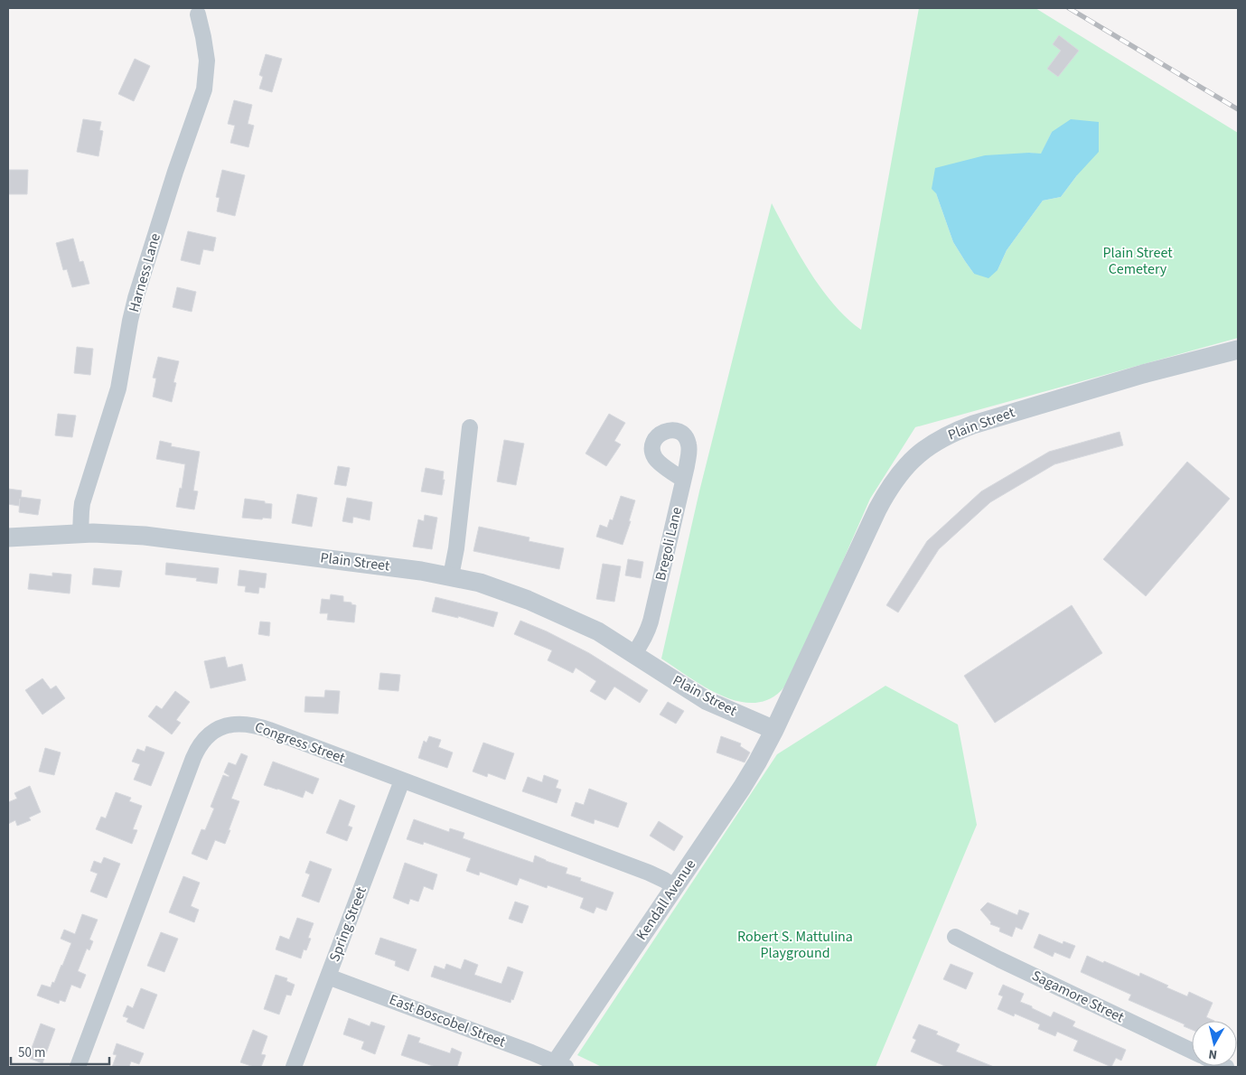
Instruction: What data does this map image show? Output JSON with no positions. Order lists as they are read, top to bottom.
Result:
{
  "streets": {
    "street": [
      "Harness Lane",
      "Plain Street",
      "Bregoli Lane",
      "Congress Street",
      "Kendall Avenue",
      "Spring Street",
      "Sagamore Street",
      "East Boscobel Street"
    ]
  },
  "crossings": [
    ["Harness Lane", "Plain Street"],
    ["Plain Street", "Bregoli Lane"],
    ["Plain Street", "Kendall Avenue"],
    ["Congress Street", "Kendall Avenue"],
    ["Congress Street", "Spring Street"],
    ["Kendall Avenue", "East Boscobel Street"],
    ["Spring Street", "East Boscobel Street"]
  ],
  "parks": ["Plain Street Cemetery", "Robert S. Mattulina Playground"],
  "scale_bar": "50 m",
  "north": "bottom"
}
